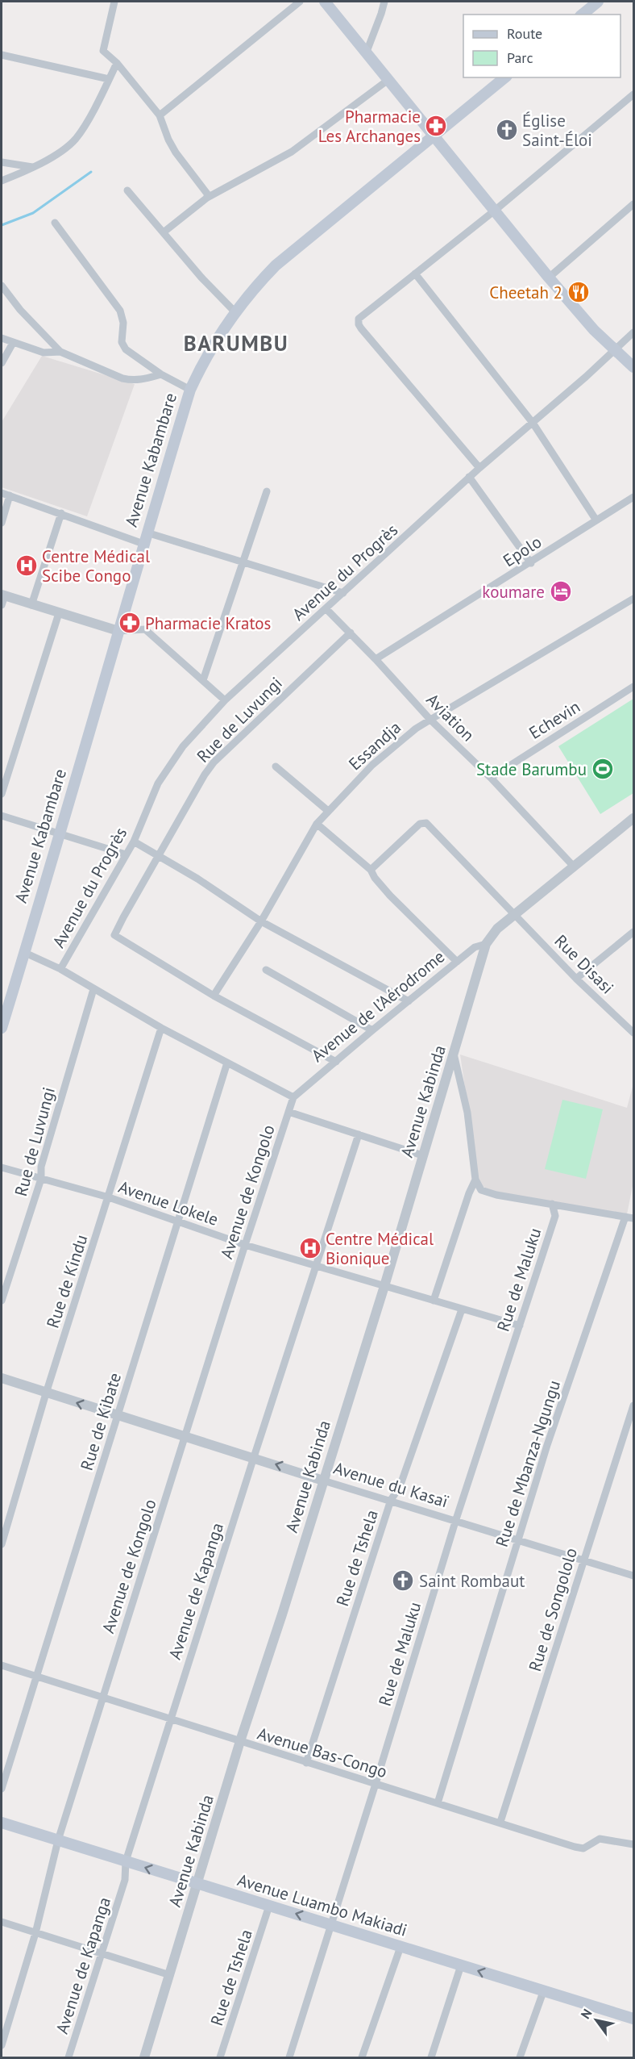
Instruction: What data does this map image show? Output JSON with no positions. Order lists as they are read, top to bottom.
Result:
{
  "streets": {
    "main road": ["Avenue Kabambare", "Avenue Luambo Makiadi"],
    "street": [
      "Epolo",
      "Avenue du Progrès",
      "Aviation",
      "Rue de Luvungi",
      "Echevin",
      "Essandja",
      "Rue Disasi",
      "Avenue de l’Aérodrome",
      "Avenue Kabinda",
      "Avenue de Kongolo",
      "Avenue Lokele",
      "Rue de Maluku",
      "Rue de Kindu",
      "Rue de Kibate",
      "Rue de Mbanza-Ngungu",
      "Avenue du Kasaï",
      "Rue de Tshela",
      "Avenue de Kapanga",
      "Rue de Songololo",
      "Avenue Bas-Congo"
    ]
  },
  "crossings": [
    ["Epolo", "Aviation"],
    ["Avenue du Progrès", "Aviation"],
    ["Aviation", "Rue de Luvungi"],
    ["Aviation", "Echevin"],
    ["Aviation", "Essandja"],
    ["Rue de Luvungi", "Essandja"],
    ["Rue de Luvungi", "Avenue Lokele"],
    ["Rue Disasi", "Avenue Kabinda"],
    ["Avenue de l’Aérodrome", "Avenue Kabinda"],
    ["Avenue de l’Aérodrome", "Avenue de Kongolo"],
    ["Avenue Kabinda", "Avenue Lokele"],
    ["Avenue Kabinda", "Avenue du Kasaï"],
    ["Avenue Kabinda", "Avenue Bas-Congo"],
    ["Avenue Kabinda", "Avenue Luambo Makiadi"],
    ["Avenue de Kongolo", "Avenue Lokele"],
    ["Avenue de Kongolo", "Avenue du Kasaï"],
    ["Avenue de Kongolo", "Avenue Bas-Congo"],
    ["Avenue de Kongolo", "Avenue Luambo Makiadi"],
    ["Avenue Lokele", "Rue de Maluku"],
    ["Avenue Lokele", "Rue de Kindu"],
    ["Avenue Lokele", "Rue de Kibate"],
    ["Avenue Lokele", "Rue de Tshela"],
    ["Avenue Lokele", "Avenue de Kapanga"],
    ["Rue de Maluku", "Avenue du Kasaï"],
    ["Rue de Maluku", "Avenue Bas-Congo"],
    ["Rue de Maluku", "Avenue Luambo Makiadi"],
    ["Rue de Kindu", "Avenue du Kasaï"],
    ["Rue de Kibate", "Avenue du Kasaï"],
    ["Rue de Kibate", "Avenue Bas-Congo"],
    ["Rue de Mbanza-Ngungu", "Avenue du Kasaï"],
    ["Rue de Mbanza-Ngungu", "Avenue Bas-Congo"],
    ["Avenue du Kasaï", "Rue de Tshela"],
    ["Avenue du Kasaï", "Avenue de Kapanga"],
    ["Avenue du Kasaï", "Rue de Songololo"],
    ["Rue de Tshela", "Avenue Bas-Congo"],
    ["Rue de Tshela", "Avenue Luambo Makiadi"],
    ["Avenue de Kapanga", "Avenue Bas-Congo"],
    ["Avenue de Kapanga", "Avenue Luambo Makiadi"],
    ["Rue de Songololo", "Avenue Bas-Congo"]
  ],
  "districts": ["BARUMBU"],
  "places": {
    "pharmacy": ["Pharmacie Les Archanges", "Pharmacie Kratos"],
    "church": ["Église Saint-Éloi", "Saint Rombaut"],
    "restaurant": ["Cheetah 2"],
    "hospital": ["Centre Médical Scibe Congo", "Centre Médical Bionique"],
    "hotel": ["koumare"],
    "sports": ["Stade Barumbu"]
  },
  "legend": ["Route", "Parc"],
  "north": "top left"
}
